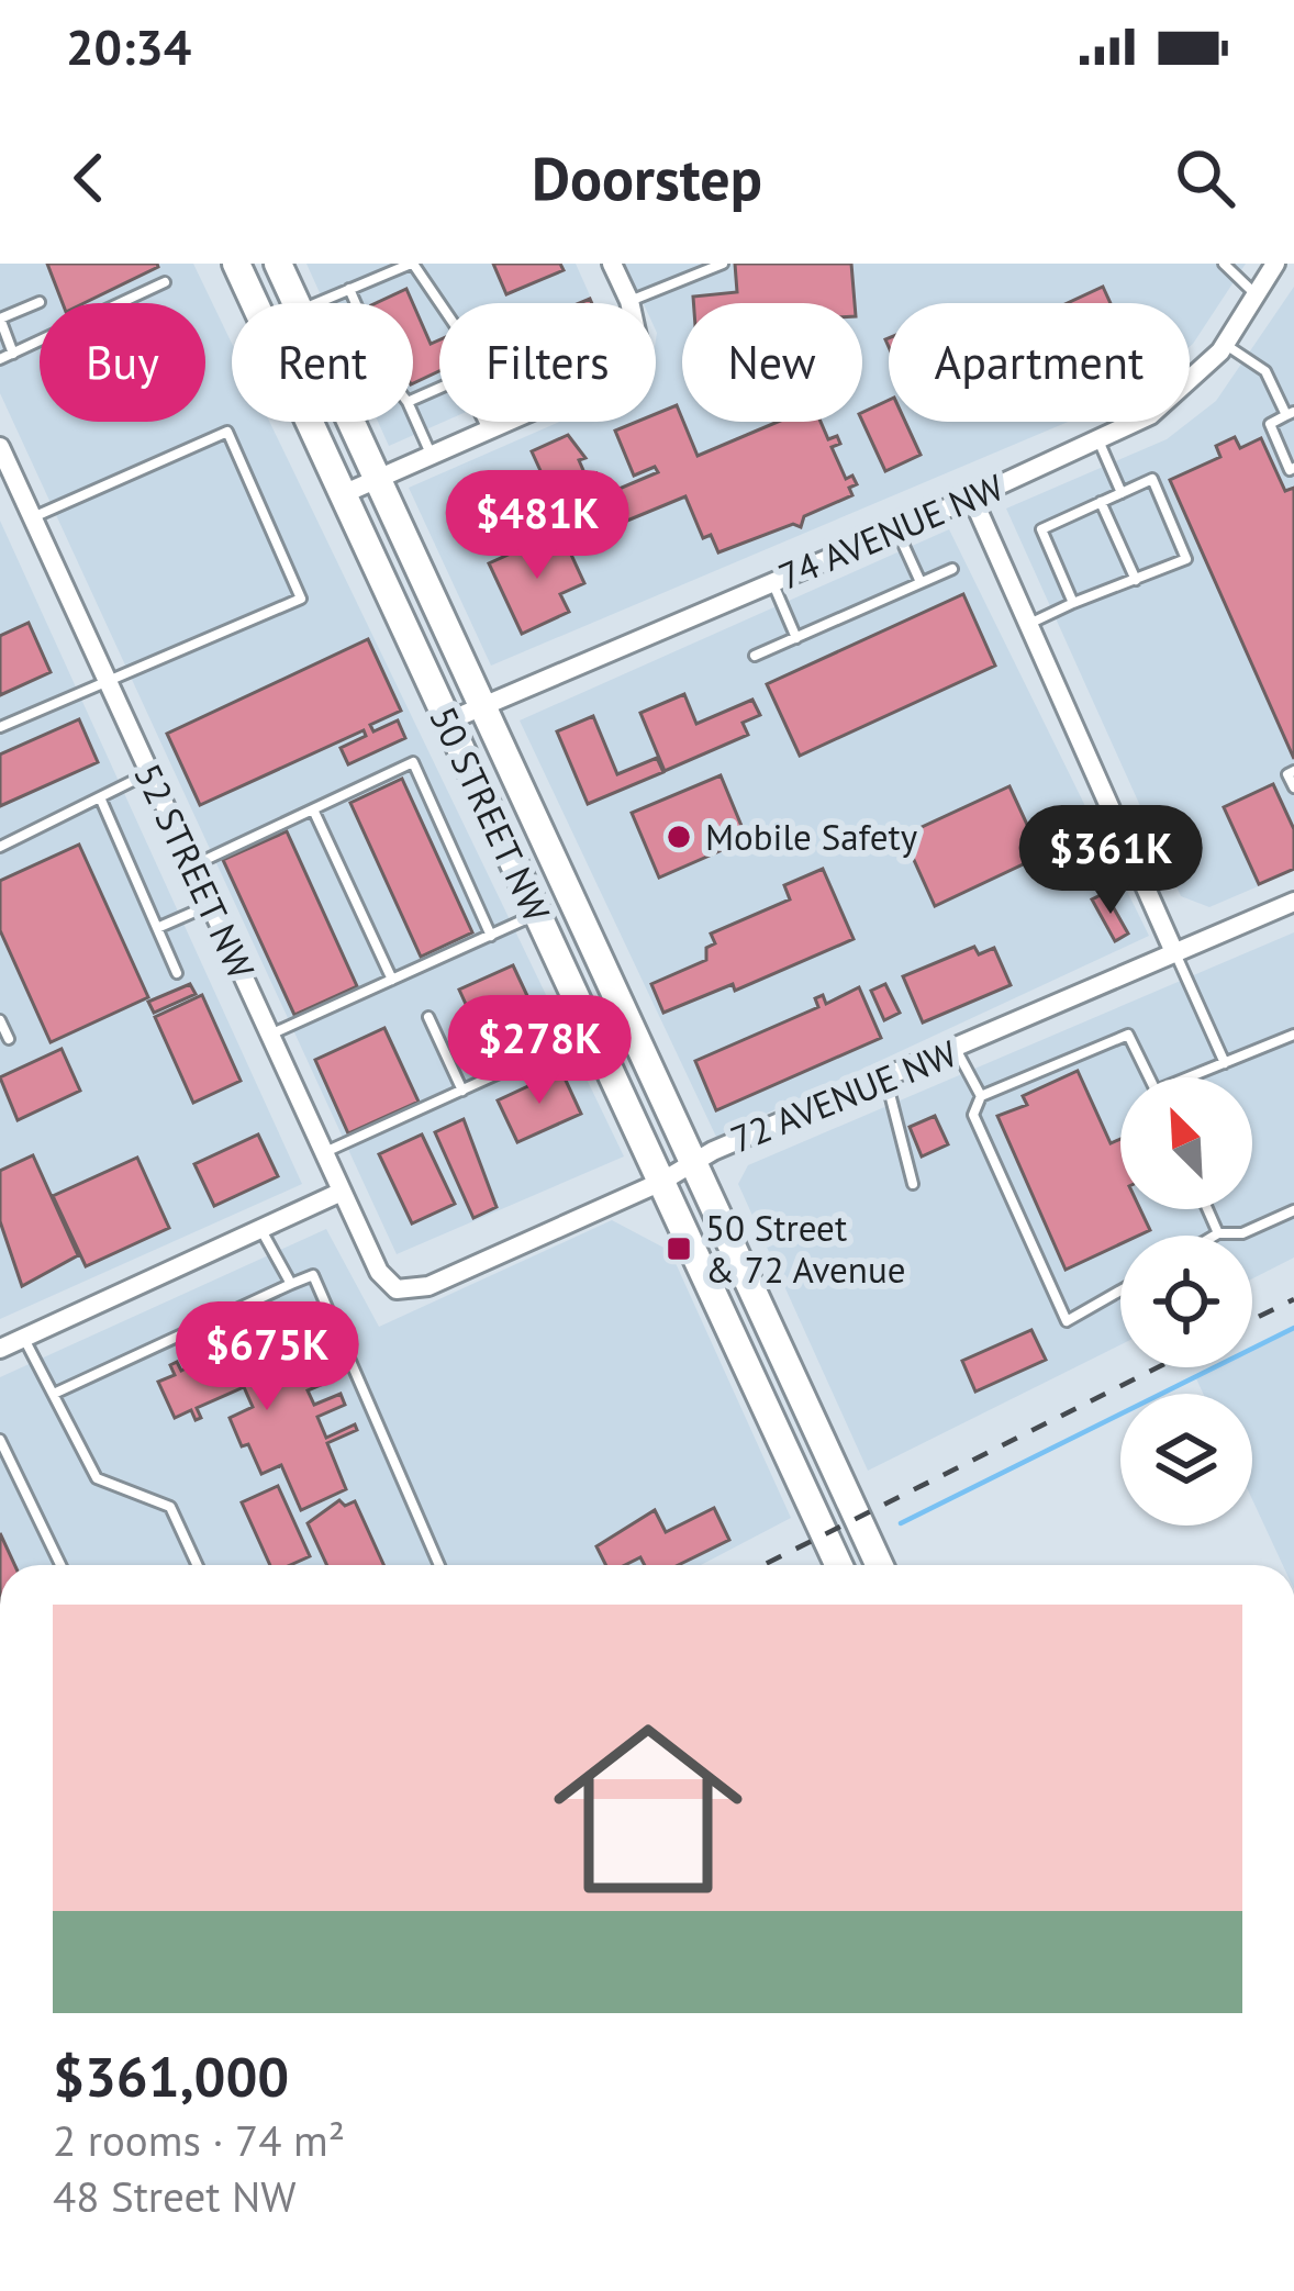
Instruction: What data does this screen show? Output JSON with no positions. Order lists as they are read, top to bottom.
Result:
{
  "streets": {
    "main road": ["50 STREET NW"],
    "street": ["74 AVENUE NW", "52 STREET NW", "72 AVENUE NW"]
  },
  "crossings": [
    ["74 AVENUE NW", "50 STREET NW"],
    ["50 STREET NW", "72 AVENUE NW"],
    ["52 STREET NW", "72 AVENUE NW"]
  ],
  "places": {
    "other": ["Mobile Safety"],
    "transit": ["50 Street & 72 Avenue"]
  },
  "north": "top left",
  "page": {
    "status": "20:34",
    "header": "Doorstep",
    "chip": [
      "Buy",
      "Rent",
      "Filters",
      "New",
      "Apartment"
    ],
    "price": [
      "$481K",
      "$361K",
      "$278K",
      "$675K"
    ],
    "list": [
      {
        "name": "$361,000",
        "note": "2 rooms · 74 m² · 48 Street NW"
      }
    ]
  }
}
